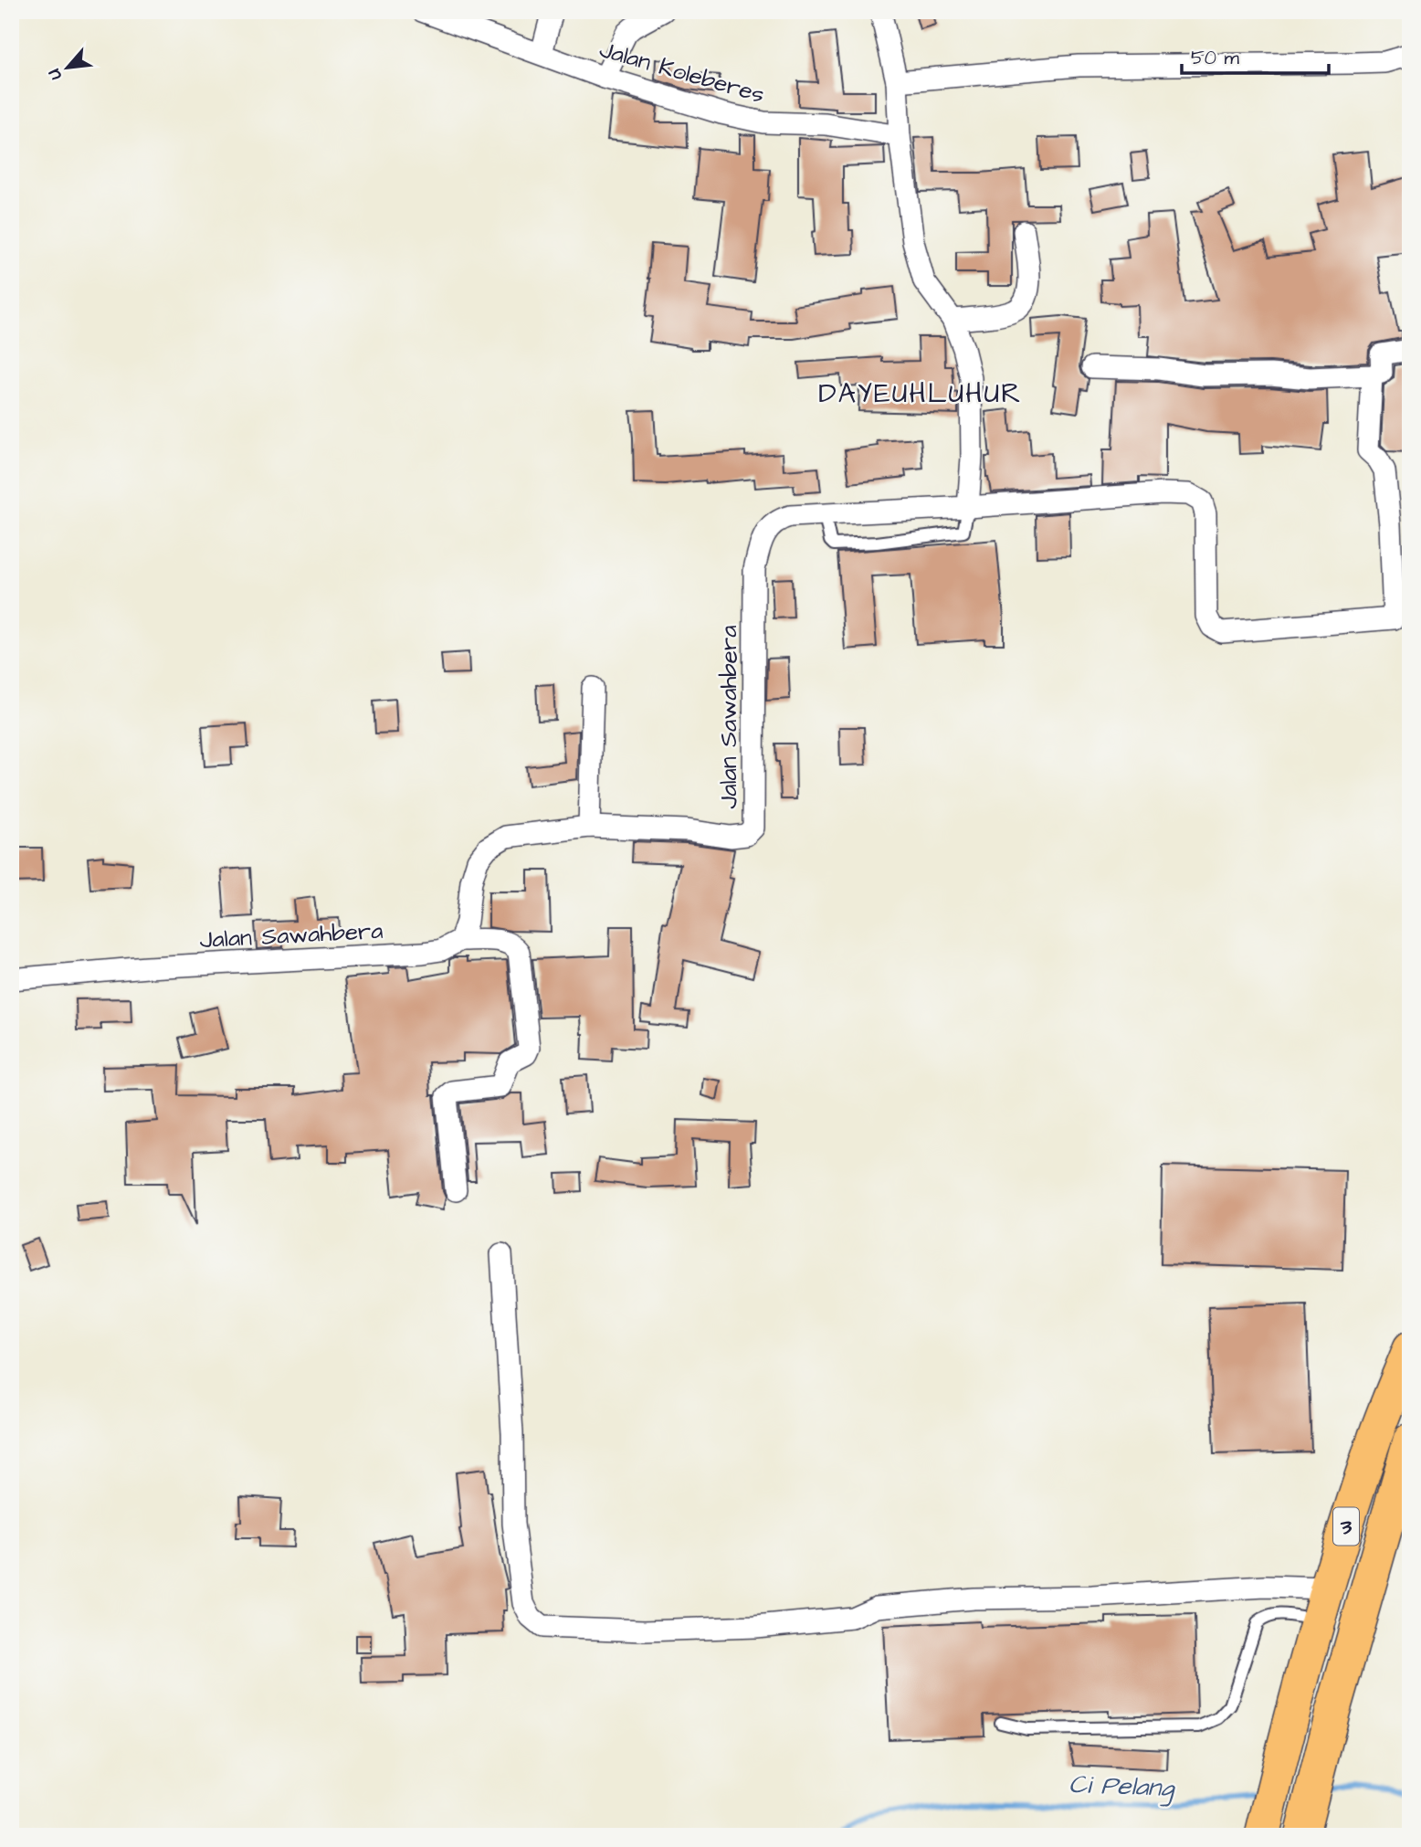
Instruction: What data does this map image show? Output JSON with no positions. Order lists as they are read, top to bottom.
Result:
{
  "streets": {
    "main road": ["3"],
    "street": ["Jalan Koleberes", "Jalan Sawahbera"]
  },
  "districts": ["DAYEUHLUHUR"],
  "water": ["Ci Pelang"],
  "scale_bar": "50 m",
  "north": "bottom left"
}
